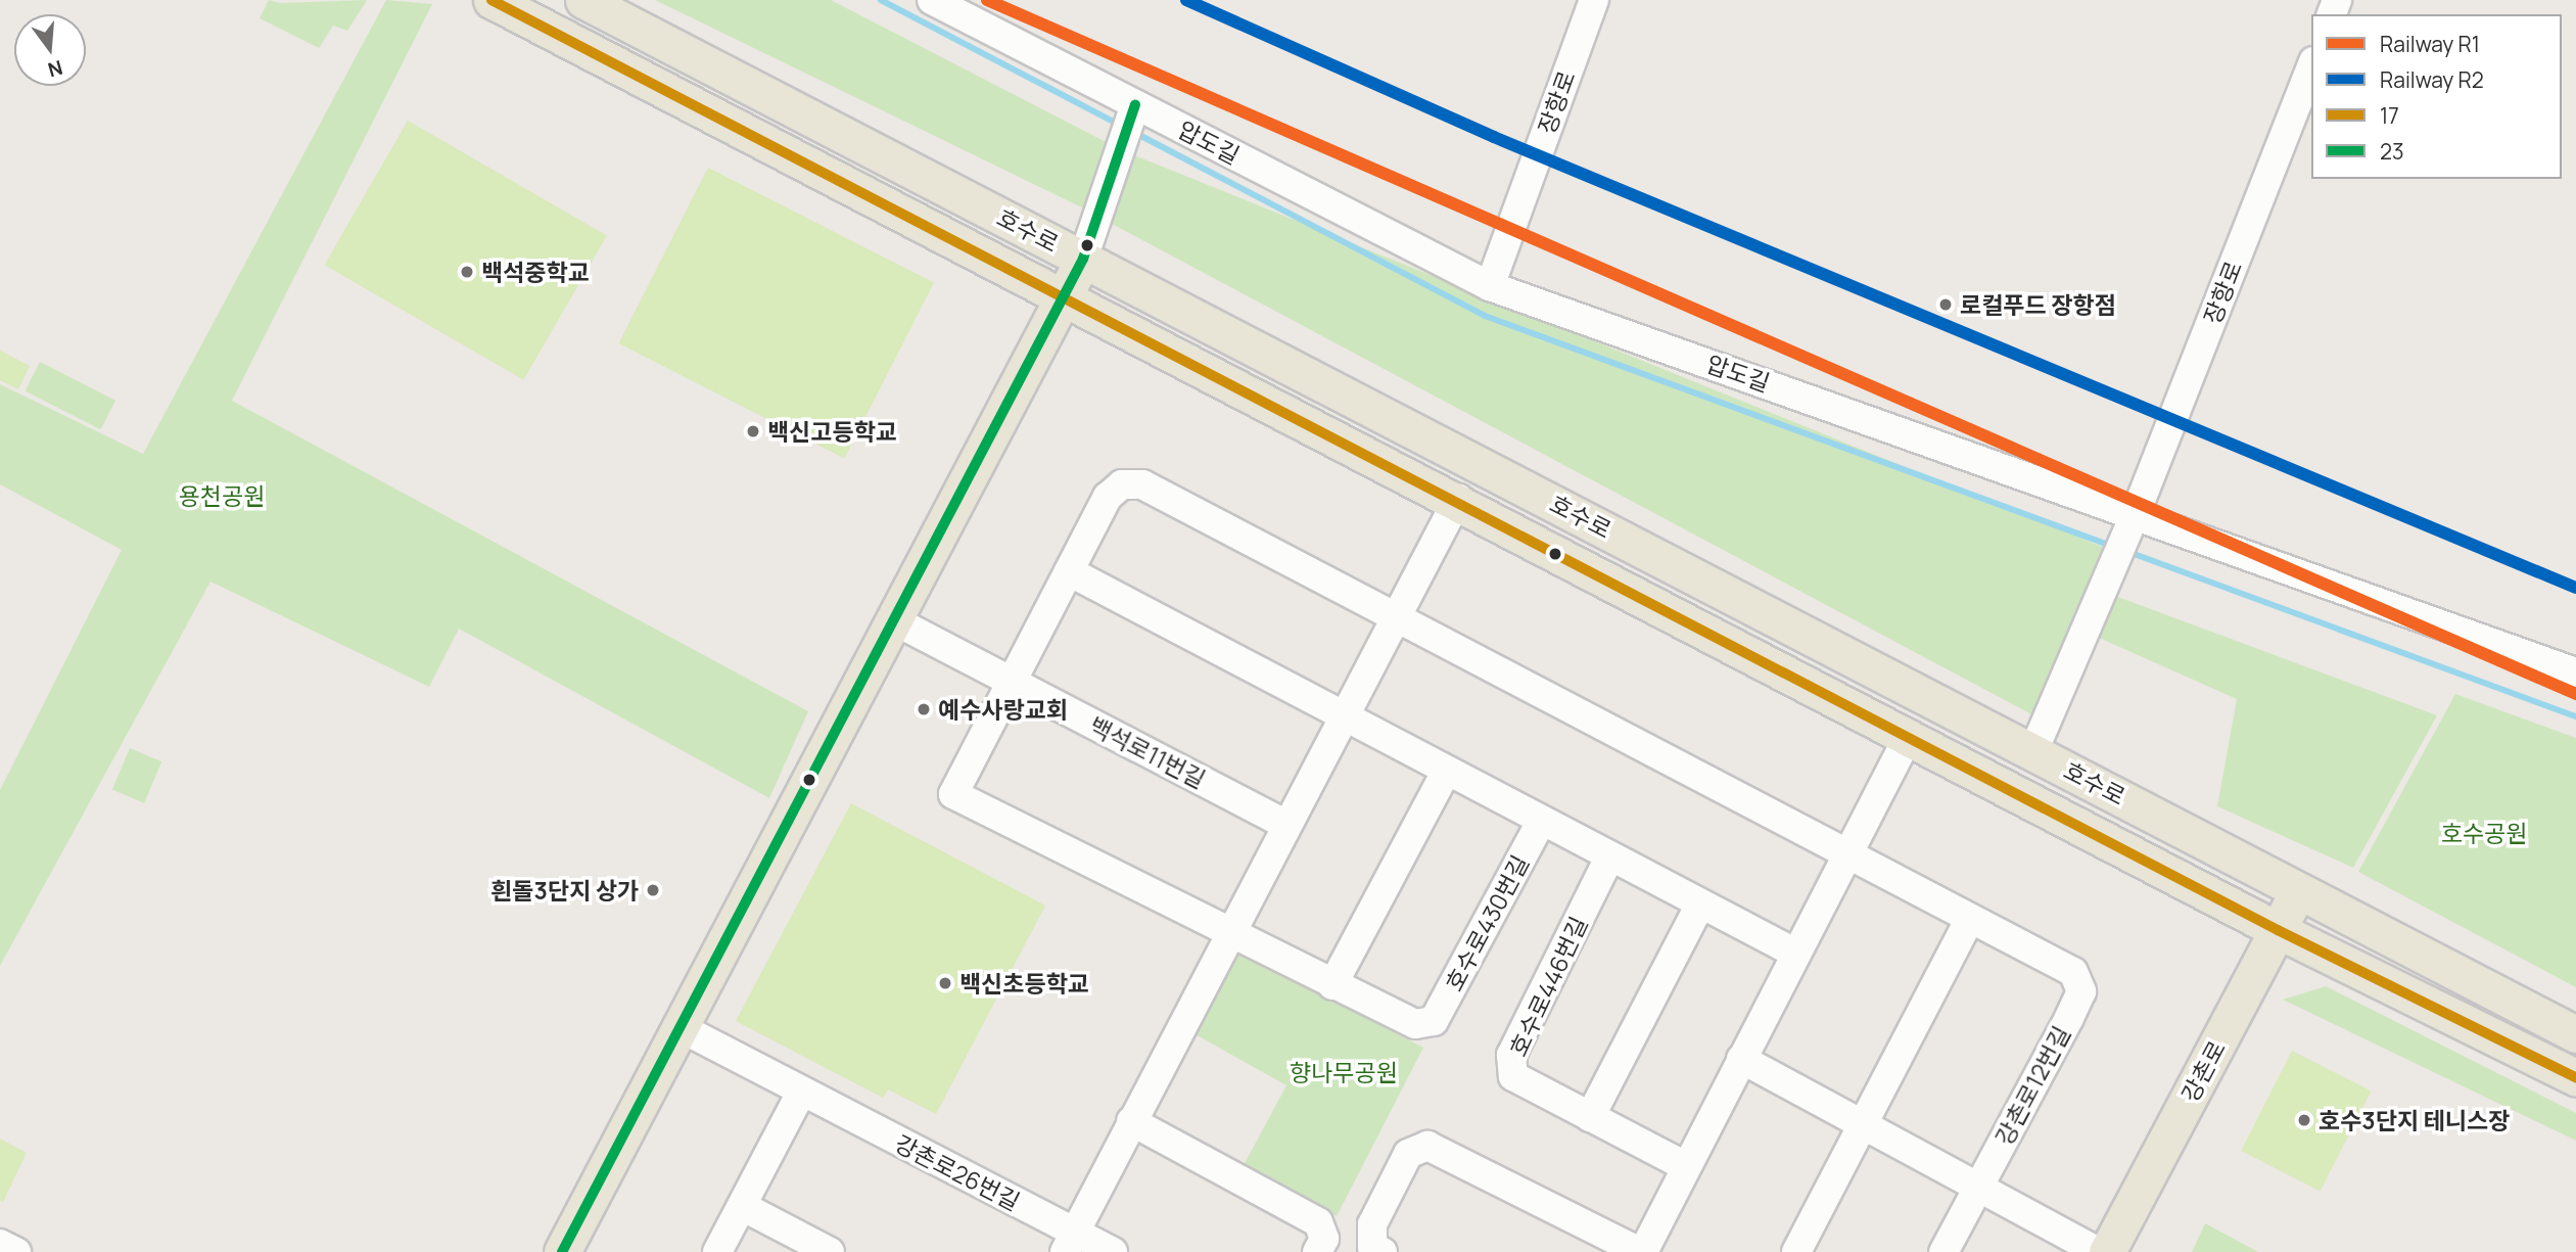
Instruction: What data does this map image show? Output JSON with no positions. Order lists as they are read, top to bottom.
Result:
{
  "streets": {
    "main road": ["호수로", "강촌로"],
    "street": [
      "장항로",
      "압도길",
      "백석로11번길",
      "호수로430번길",
      "호수로446번길",
      "강촌로12번길",
      "강촌로26번길"
    ]
  },
  "crossings": [
    ["장항로", "압도길"],
    ["장항로", "호수로"],
    ["호수로", "강촌로"],
    ["백석로11번길", "호수로430번길"]
  ],
  "parks": ["용천공원", "호수공원", "향나무공원"],
  "places": [
    "백석중학교",
    "로컬푸드 장항점",
    "백신고등학교",
    "예수사랑교회",
    "흰돌3단지 상가",
    "백신초등학교",
    "호수3단지 테니스장"
  ],
  "lines": [
    "rail line R1",
    "rail line R2",
    "transit line 17",
    "transit line 23"
  ],
  "legend": [
    "Railway R1",
    "Railway R2",
    "17",
    "23"
  ],
  "north": "bottom"
}
